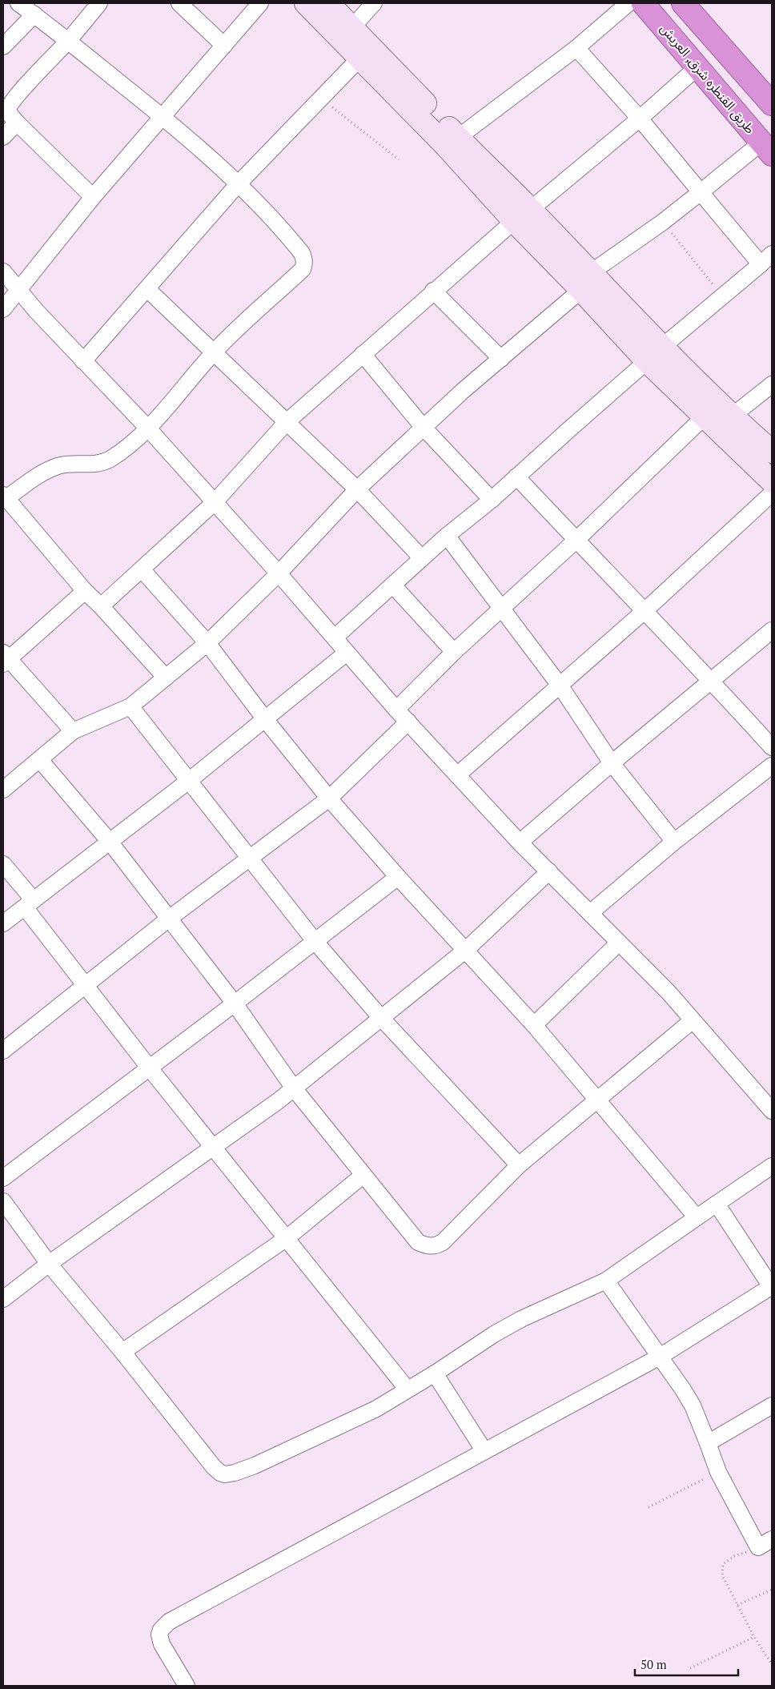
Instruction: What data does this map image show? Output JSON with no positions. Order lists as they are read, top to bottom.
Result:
{
  "streets": {
    "highway": ["طريق القنطره شرق, العريش"]
  },
  "scale_bar": "50 m"
}
